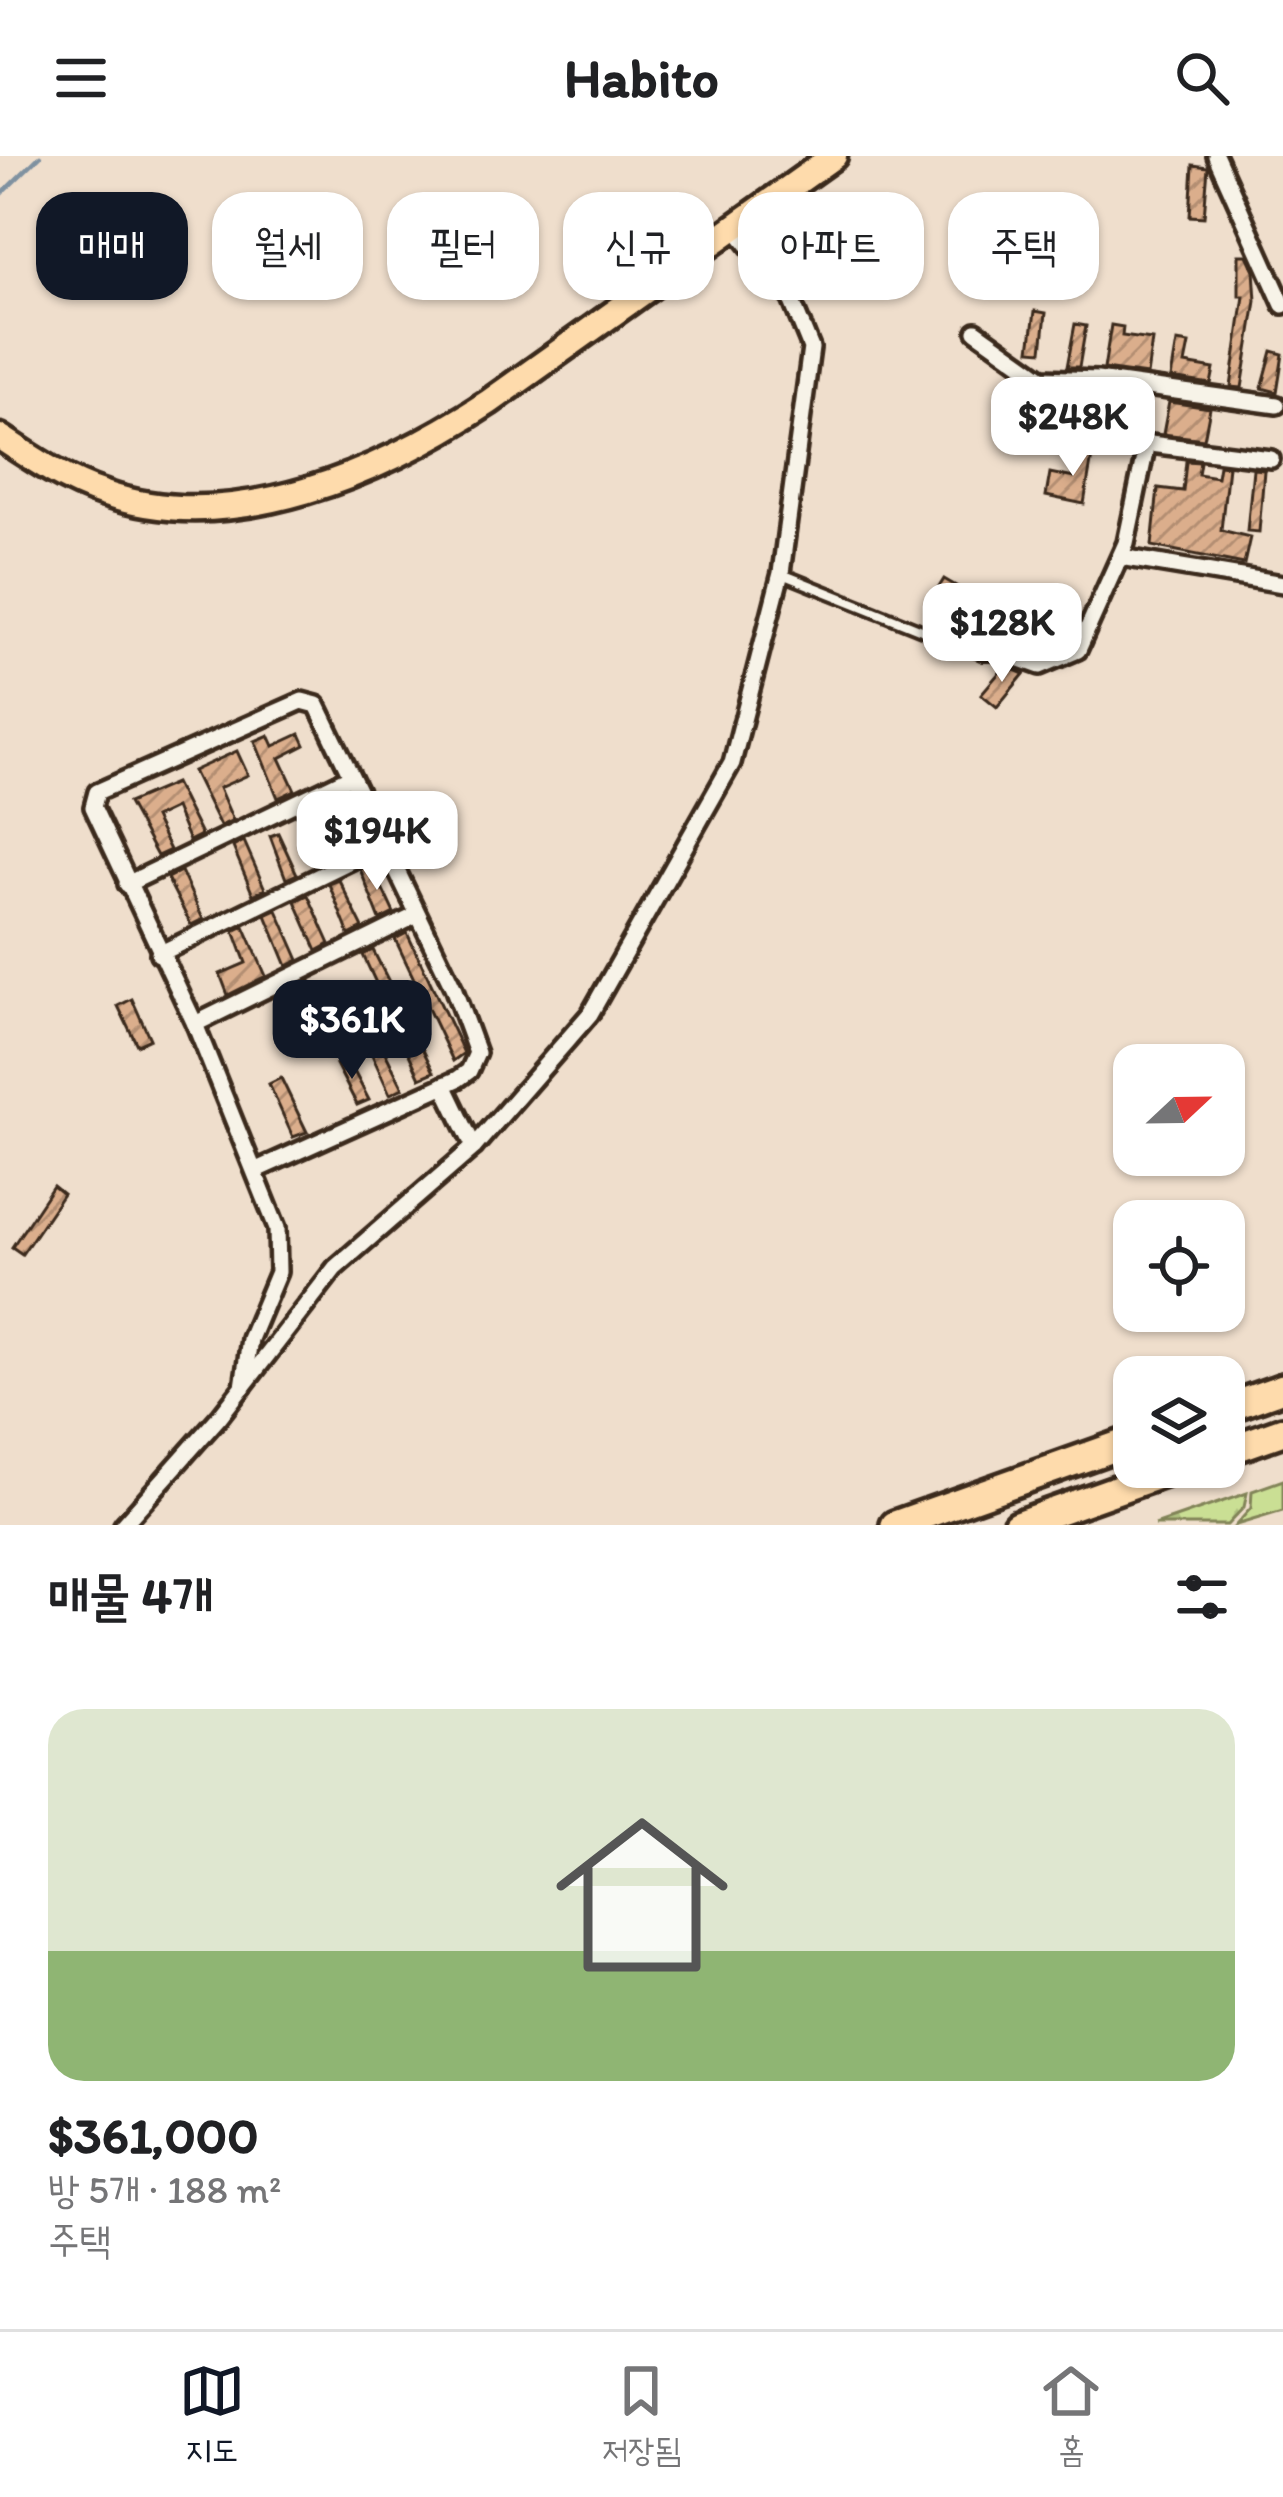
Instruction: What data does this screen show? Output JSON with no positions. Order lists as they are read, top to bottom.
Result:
{
  "north": "right",
  "page": {
    "header": "Habito",
    "chip": [
      "매매",
      "월세",
      "필터",
      "신규",
      "아파트",
      "주택"
    ],
    "price": [
      "$248K",
      "$128K",
      "$194K",
      "$361K"
    ],
    "heading": "매물 4개",
    "list": [
      {
        "name": "$361,000",
        "note": "방 5개 · 188 m² · 주택"
      }
    ],
    "tabs": ["지도", "저장됨", "홈"]
  }
}
